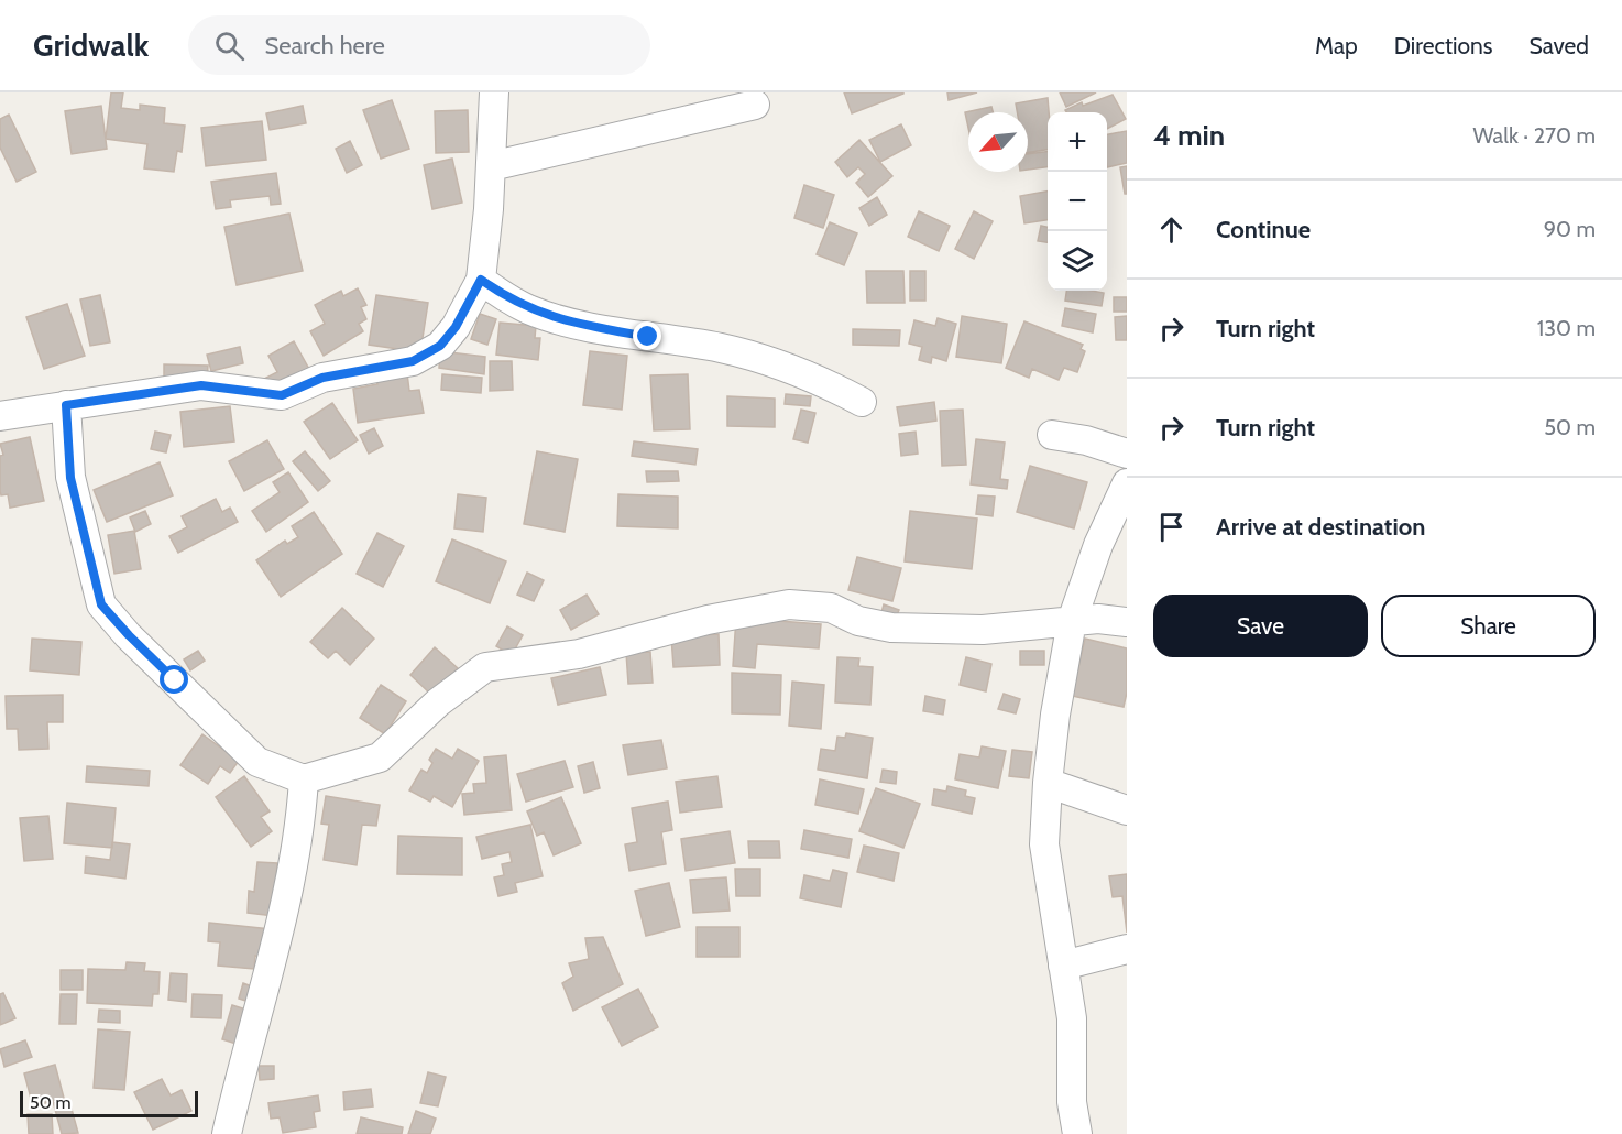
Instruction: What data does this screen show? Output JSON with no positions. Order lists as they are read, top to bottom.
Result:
{
  "scale_bar": "50 m",
  "north": "bottom left",
  "page": {
    "header": "Gridwalk",
    "search": "Search here",
    "nav": ["Map", "Directions", "Saved"],
    "heading": ["4 min", "Walk · 270 m"],
    "map_buttons": ["+", "−"],
    "list": [
      ["Continue", "90 m"],
      ["Turn right", "130 m"],
      ["Turn right", "50 m"],
      "Arrive at destination"
    ],
    "buttons": ["Save", "Share"],
    "scale": "50 m"
  }
}
